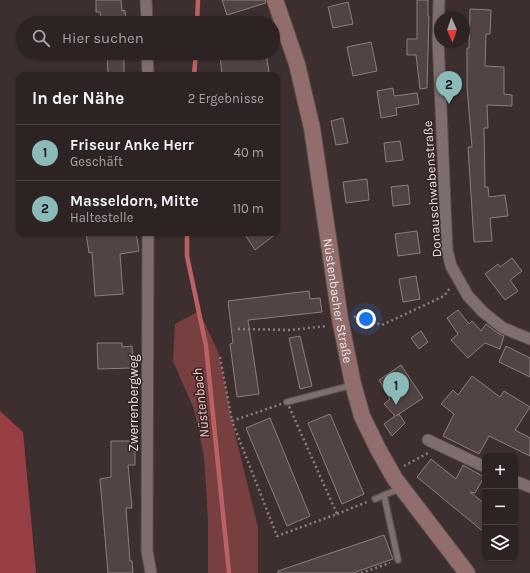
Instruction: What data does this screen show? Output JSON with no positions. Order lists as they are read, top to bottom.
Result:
{
  "streets": {
    "main road": ["Nüstenbacher Straße"],
    "street": ["Donauschwabenstraße", "Zwerrenbergweg"]
  },
  "water": ["Nüstenbach"],
  "north": "bottom",
  "page": {
    "search": "Hier suchen",
    "pins": ["2", "1"],
    "heading": ["In der Nähe", "2 Ergebnisse"],
    "list": [
      {
        "mark": "1",
        "name": "Friseur Anke Herr",
        "note": "Geschäft",
        "value": "40 m"
      },
      {
        "mark": "2",
        "name": "Masseldorn, Mitte",
        "note": "Haltestelle",
        "value": "110 m"
      }
    ],
    "map_buttons": ["+", "−"]
  }
}
